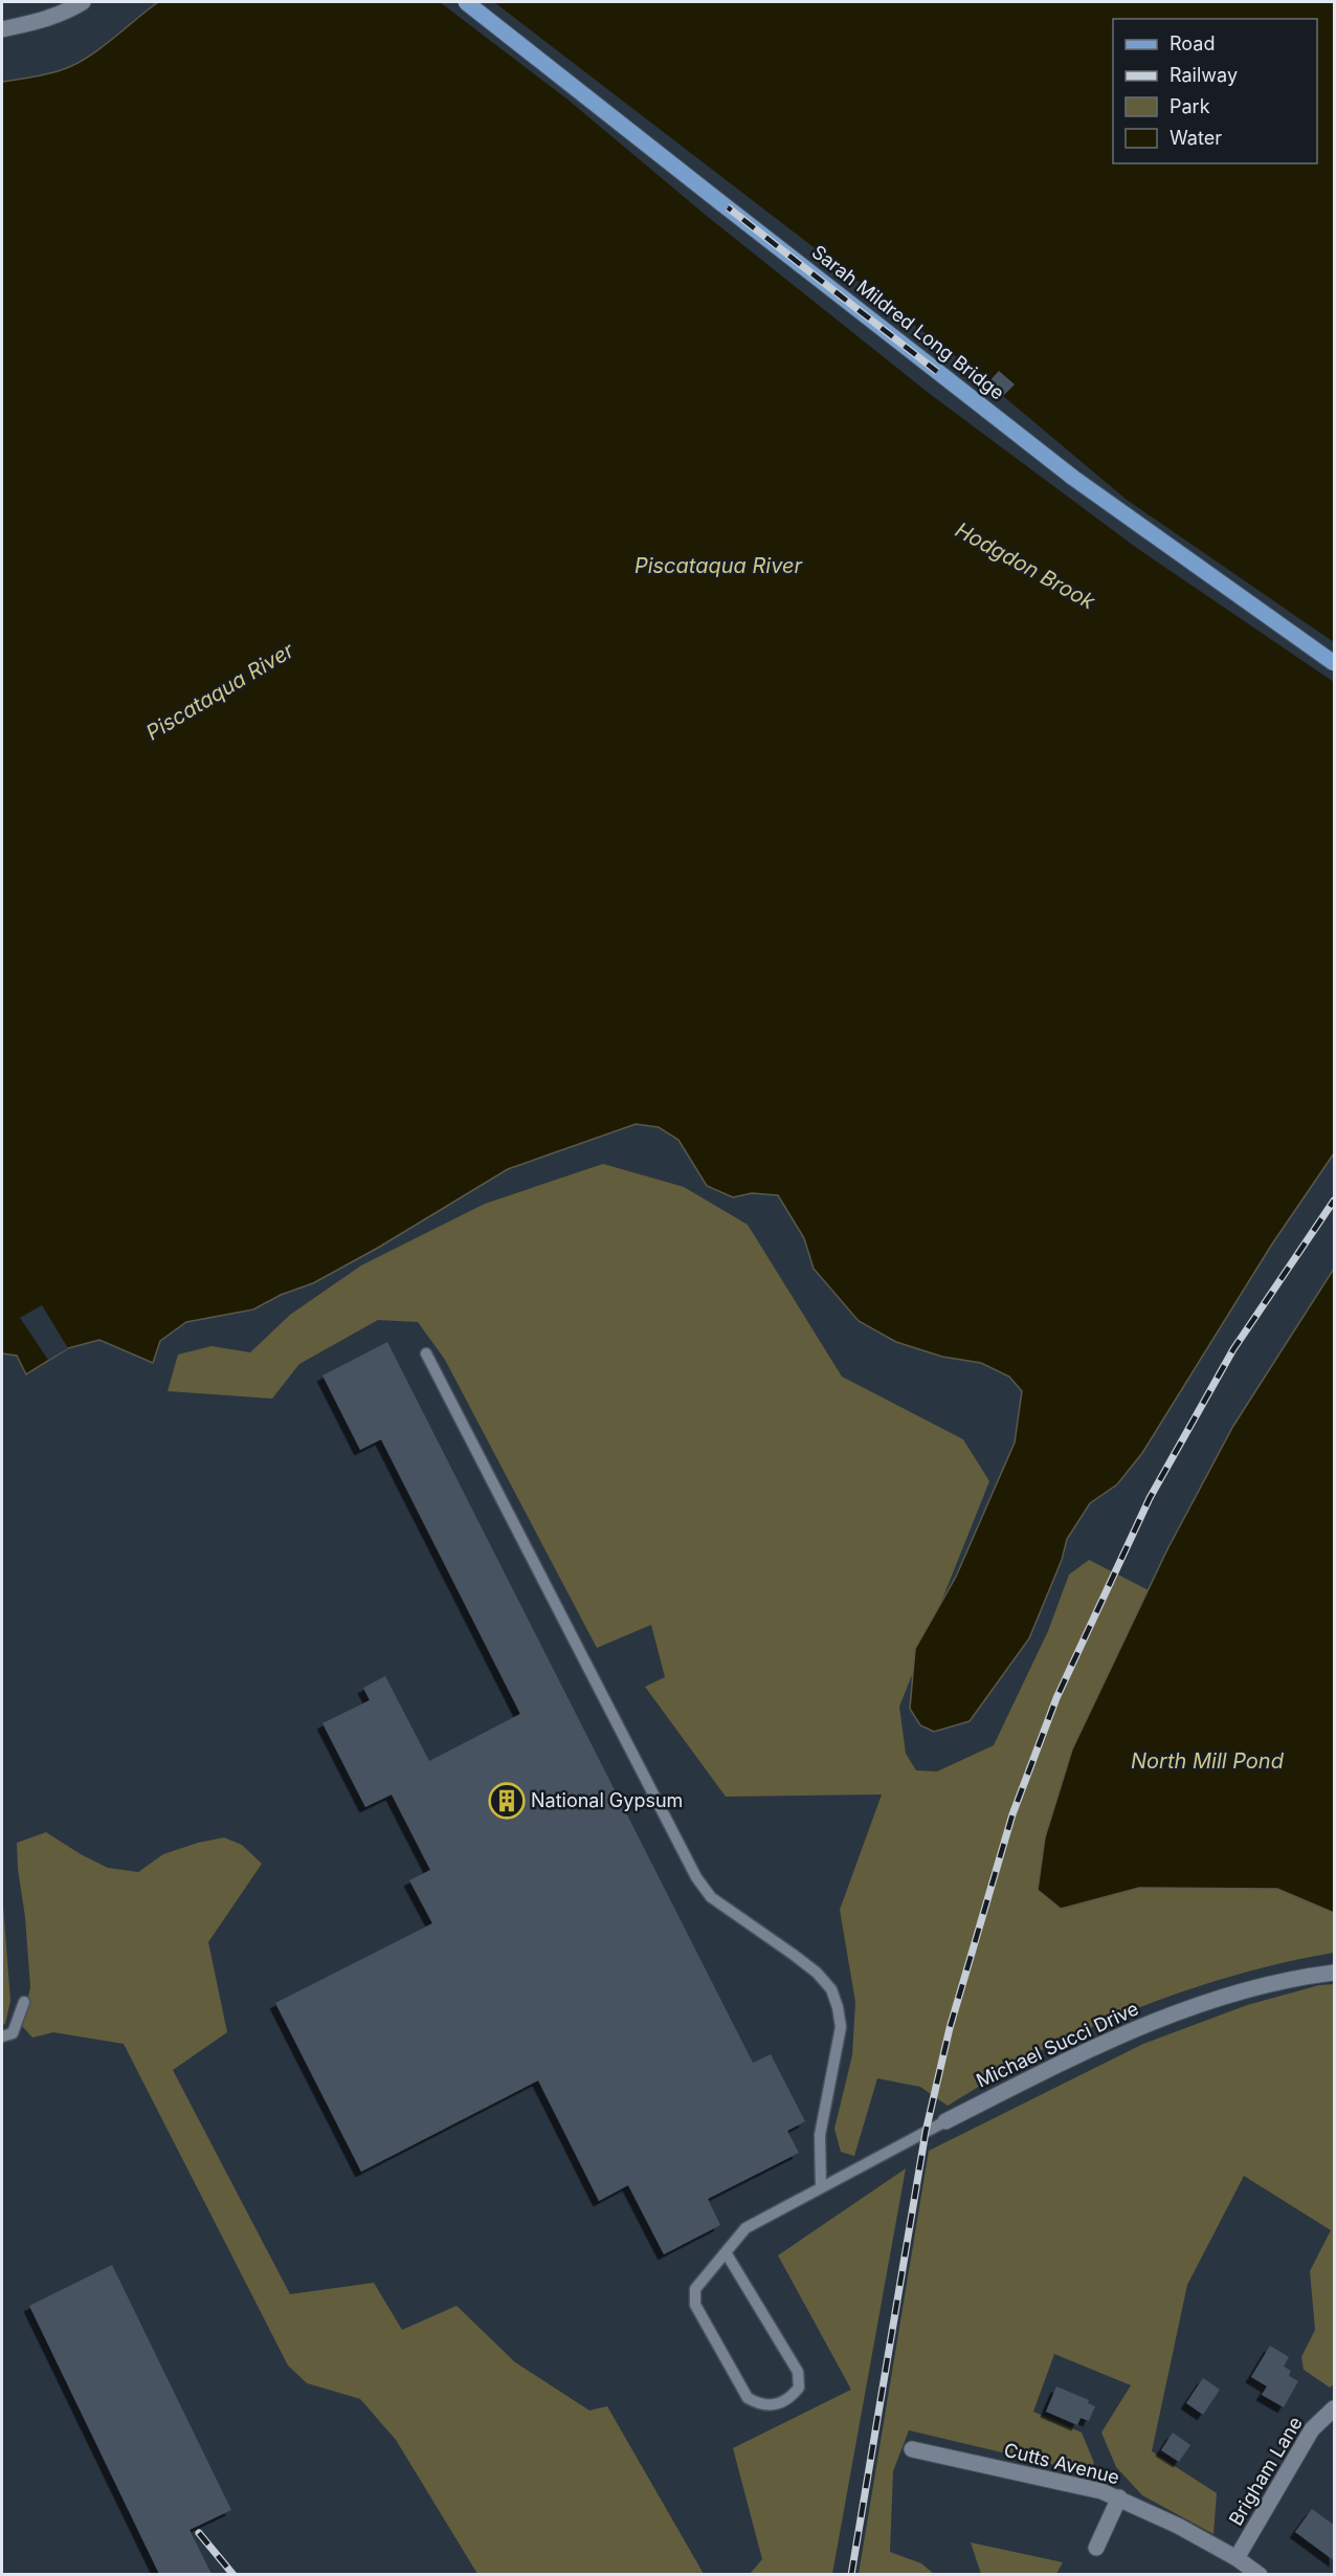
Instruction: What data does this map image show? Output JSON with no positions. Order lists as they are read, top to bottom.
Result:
{
  "streets": {
    "main road": ["Sarah Mildred Long Bridge"],
    "street": ["Michael Succi Drive", "Cutts Avenue", "Brigham Lane"]
  },
  "crossings": [
    ["Cutts Avenue", "Brigham Lane"]
  ],
  "water": ["Piscataqua River", "Hodgdon Brook", "North Mill Pond"],
  "places": {
    "building": ["National Gypsum"]
  },
  "legend": [
    "Road",
    "Railway",
    "Park",
    "Water"
  ]
}
